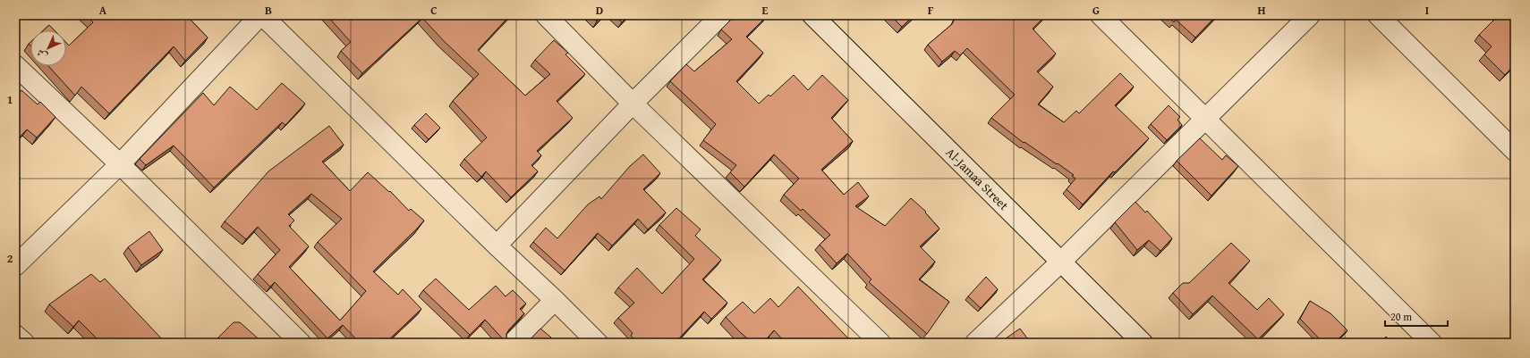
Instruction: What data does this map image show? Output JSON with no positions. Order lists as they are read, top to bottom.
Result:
{
  "streets": {
    "street": ["Al-Jamaa Street"]
  },
  "scale_bar": "20 m",
  "north": "bottom left",
  "grid": {
    "columns": [
      "A",
      "B",
      "C",
      "D",
      "E",
      "F",
      "G",
      "H",
      "I"
    ],
    "rows": ["1", "2"]
  }
}
